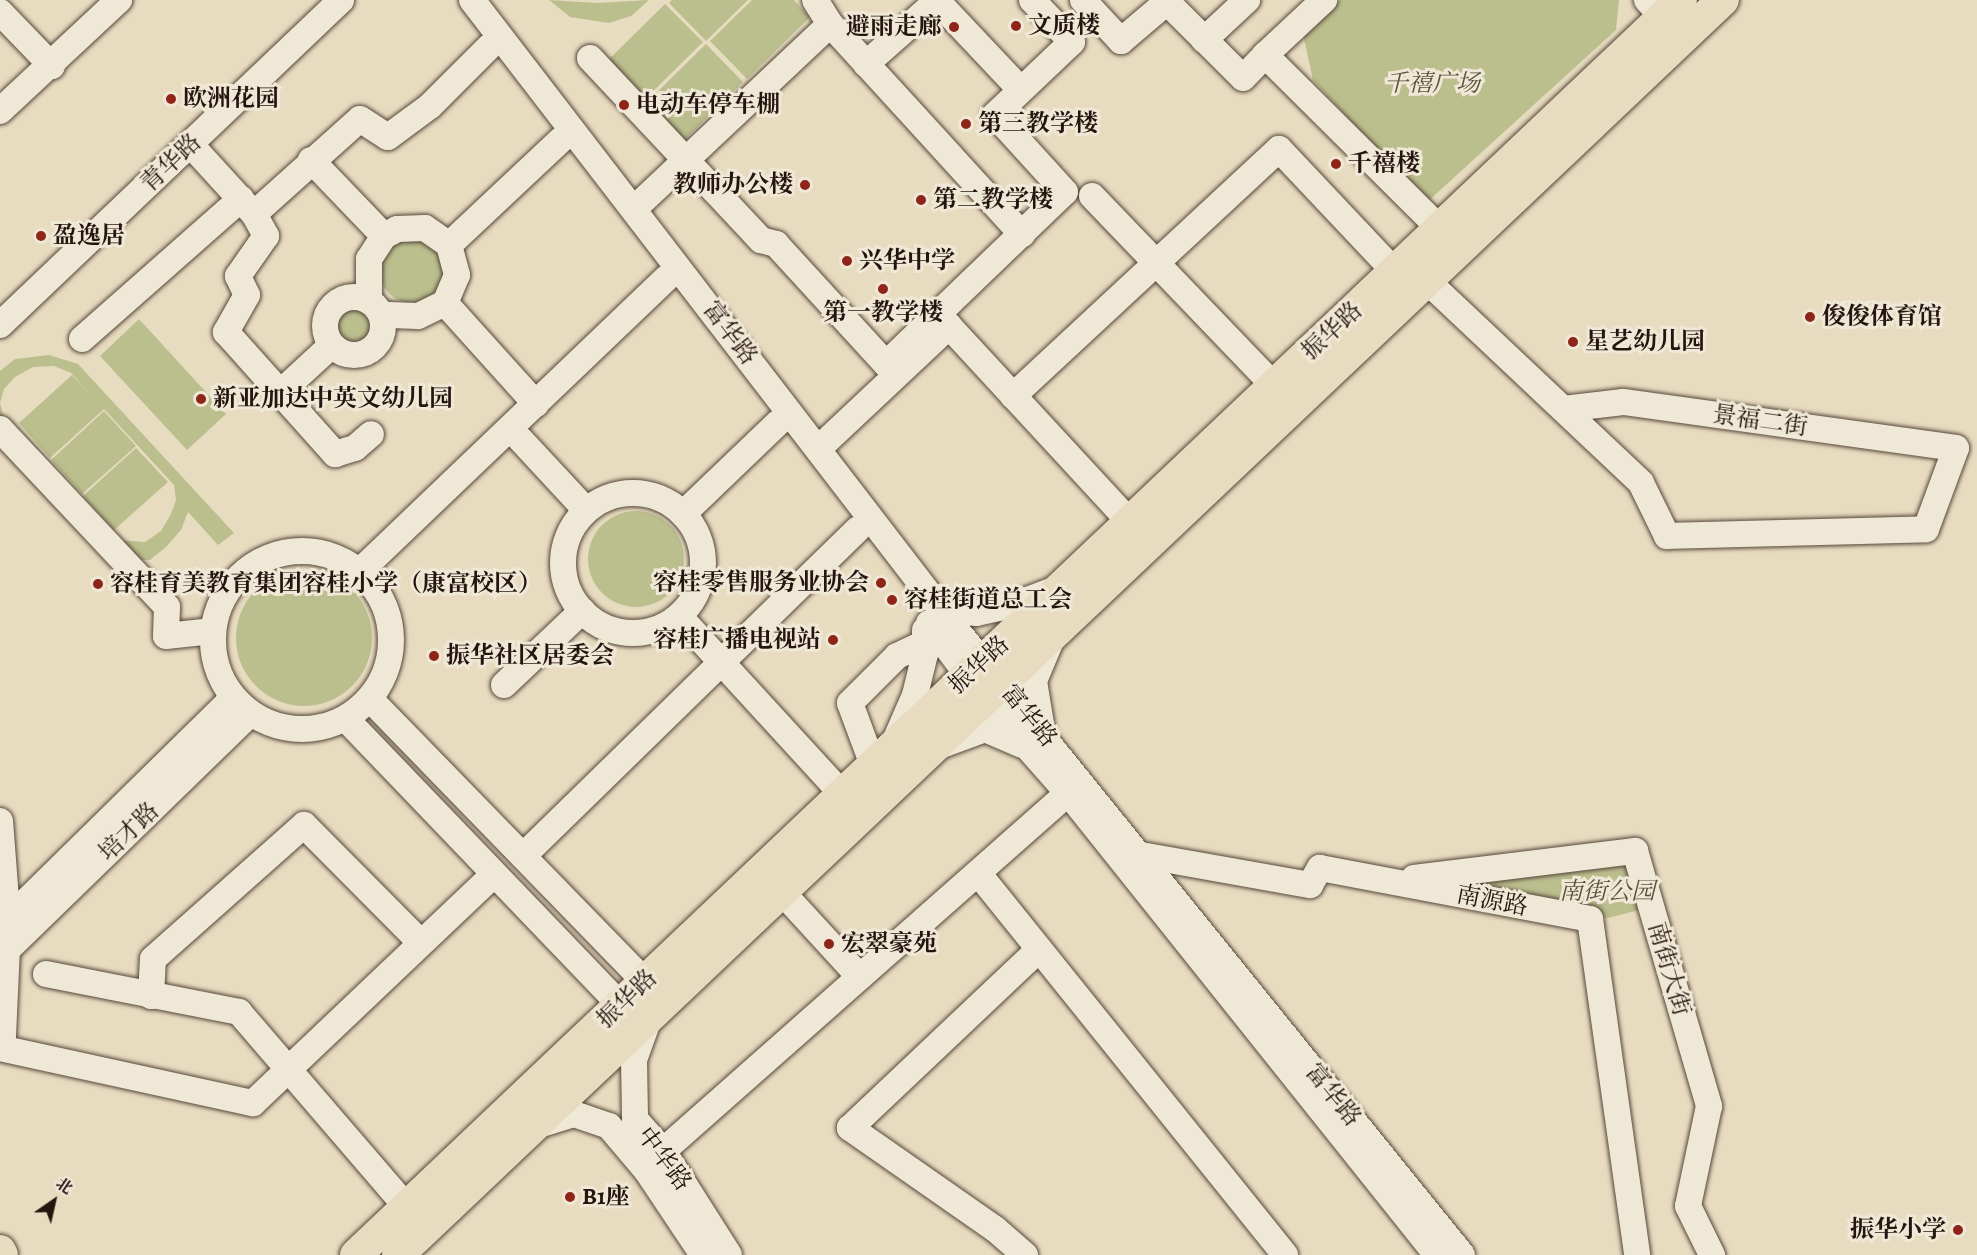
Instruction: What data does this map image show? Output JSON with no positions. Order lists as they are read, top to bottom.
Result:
{
  "streets": {
    "main road": ["振华路"],
    "street": [
      "青华路",
      "富华路",
      "景福二街",
      "培才路",
      "南源路",
      "南街大街",
      "中华路"
    ]
  },
  "crossings": [
    ["振华路", "富华路"],
    ["振华路", "中华路"],
    ["富华路", "南源路"],
    ["南源路", "南街大街"]
  ],
  "parks": ["千禧广场", "南街公园"],
  "places": [
    "文质楼",
    "避雨走廊",
    "欧洲花园",
    "电动车停车棚",
    "第三教学楼",
    "千禧楼",
    "教师办公楼",
    "第二教学楼",
    "盈逸居",
    "兴华中学",
    "第一教学楼",
    "俊俊体育馆",
    "星艺幼儿园",
    "新亚加达中英文幼儿园",
    "容桂零售服务业协会",
    "容桂育美教育集团容桂小学（康富校区）",
    "容桂街道总工会",
    "容桂广播电视站",
    "振华社区居委会",
    "宏翠豪苑",
    "B1座",
    "振华小学"
  ],
  "north": "top right"
}
